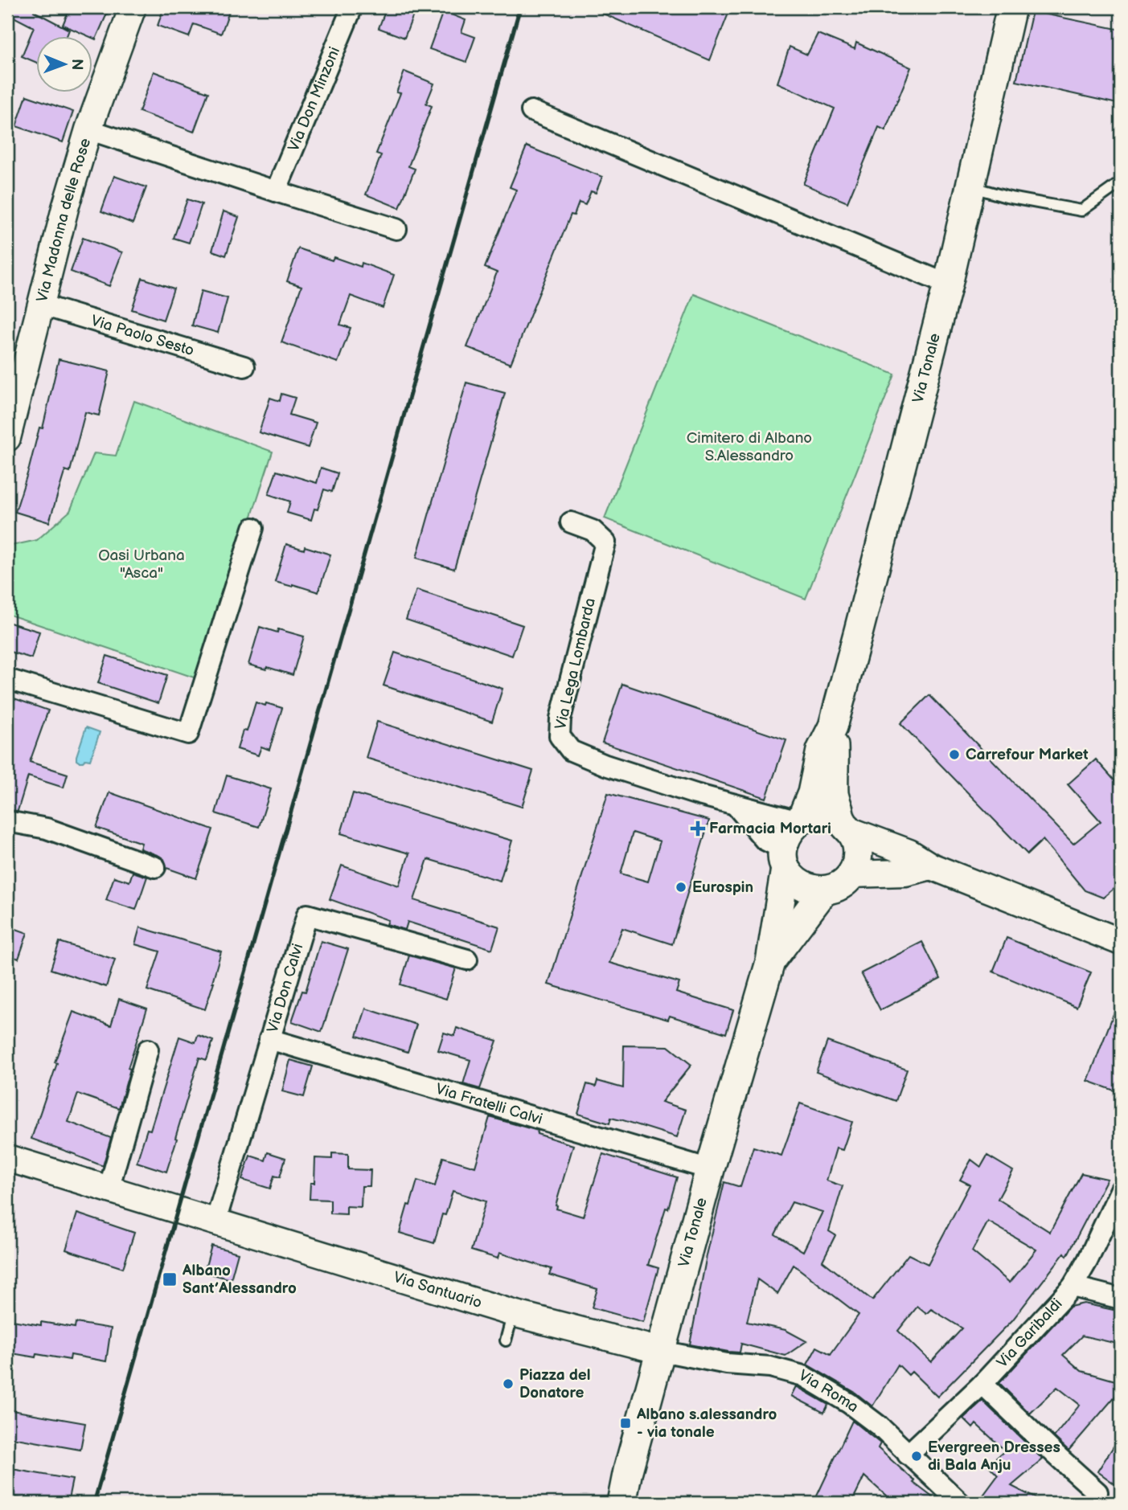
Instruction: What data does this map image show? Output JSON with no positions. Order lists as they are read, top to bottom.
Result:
{
  "streets": {
    "main road": ["Via Tonale"],
    "street": [
      "Via Don Minzoni",
      "Via Madonna delle Rose",
      "Via Paolo Sesto",
      "Via Lega Lombarda",
      "Via Don Calvi",
      "Via Fratelli Calvi",
      "Via Santuario",
      "Via Garibaldi",
      "Via Roma"
    ]
  },
  "crossings": [
    ["Via Madonna delle Rose", "Via Paolo Sesto"],
    ["Via Tonale", "Via Lega Lombarda"],
    ["Via Tonale", "Via Fratelli Calvi"],
    ["Via Tonale", "Via Santuario"],
    ["Via Tonale", "Via Roma"],
    ["Via Don Calvi", "Via Fratelli Calvi"],
    ["Via Don Calvi", "Via Santuario"],
    ["Via Santuario", "Via Roma"],
    ["Via Garibaldi", "Via Roma"]
  ],
  "parks": ["Cimitero di Albano S.Alessandro", "Oasi Urbana \"Asca\""],
  "places": {
    "other": [
      "Carrefour Market",
      "Eurospin",
      "Piazza del Donatore",
      "Evergreen Dresses di Bala Anju"
    ],
    "health": ["Farmacia Mortari"],
    "transit": ["Albano Sant’Alessandro", "Albano s.alessandro - via tonale"]
  },
  "north": "right"
}
